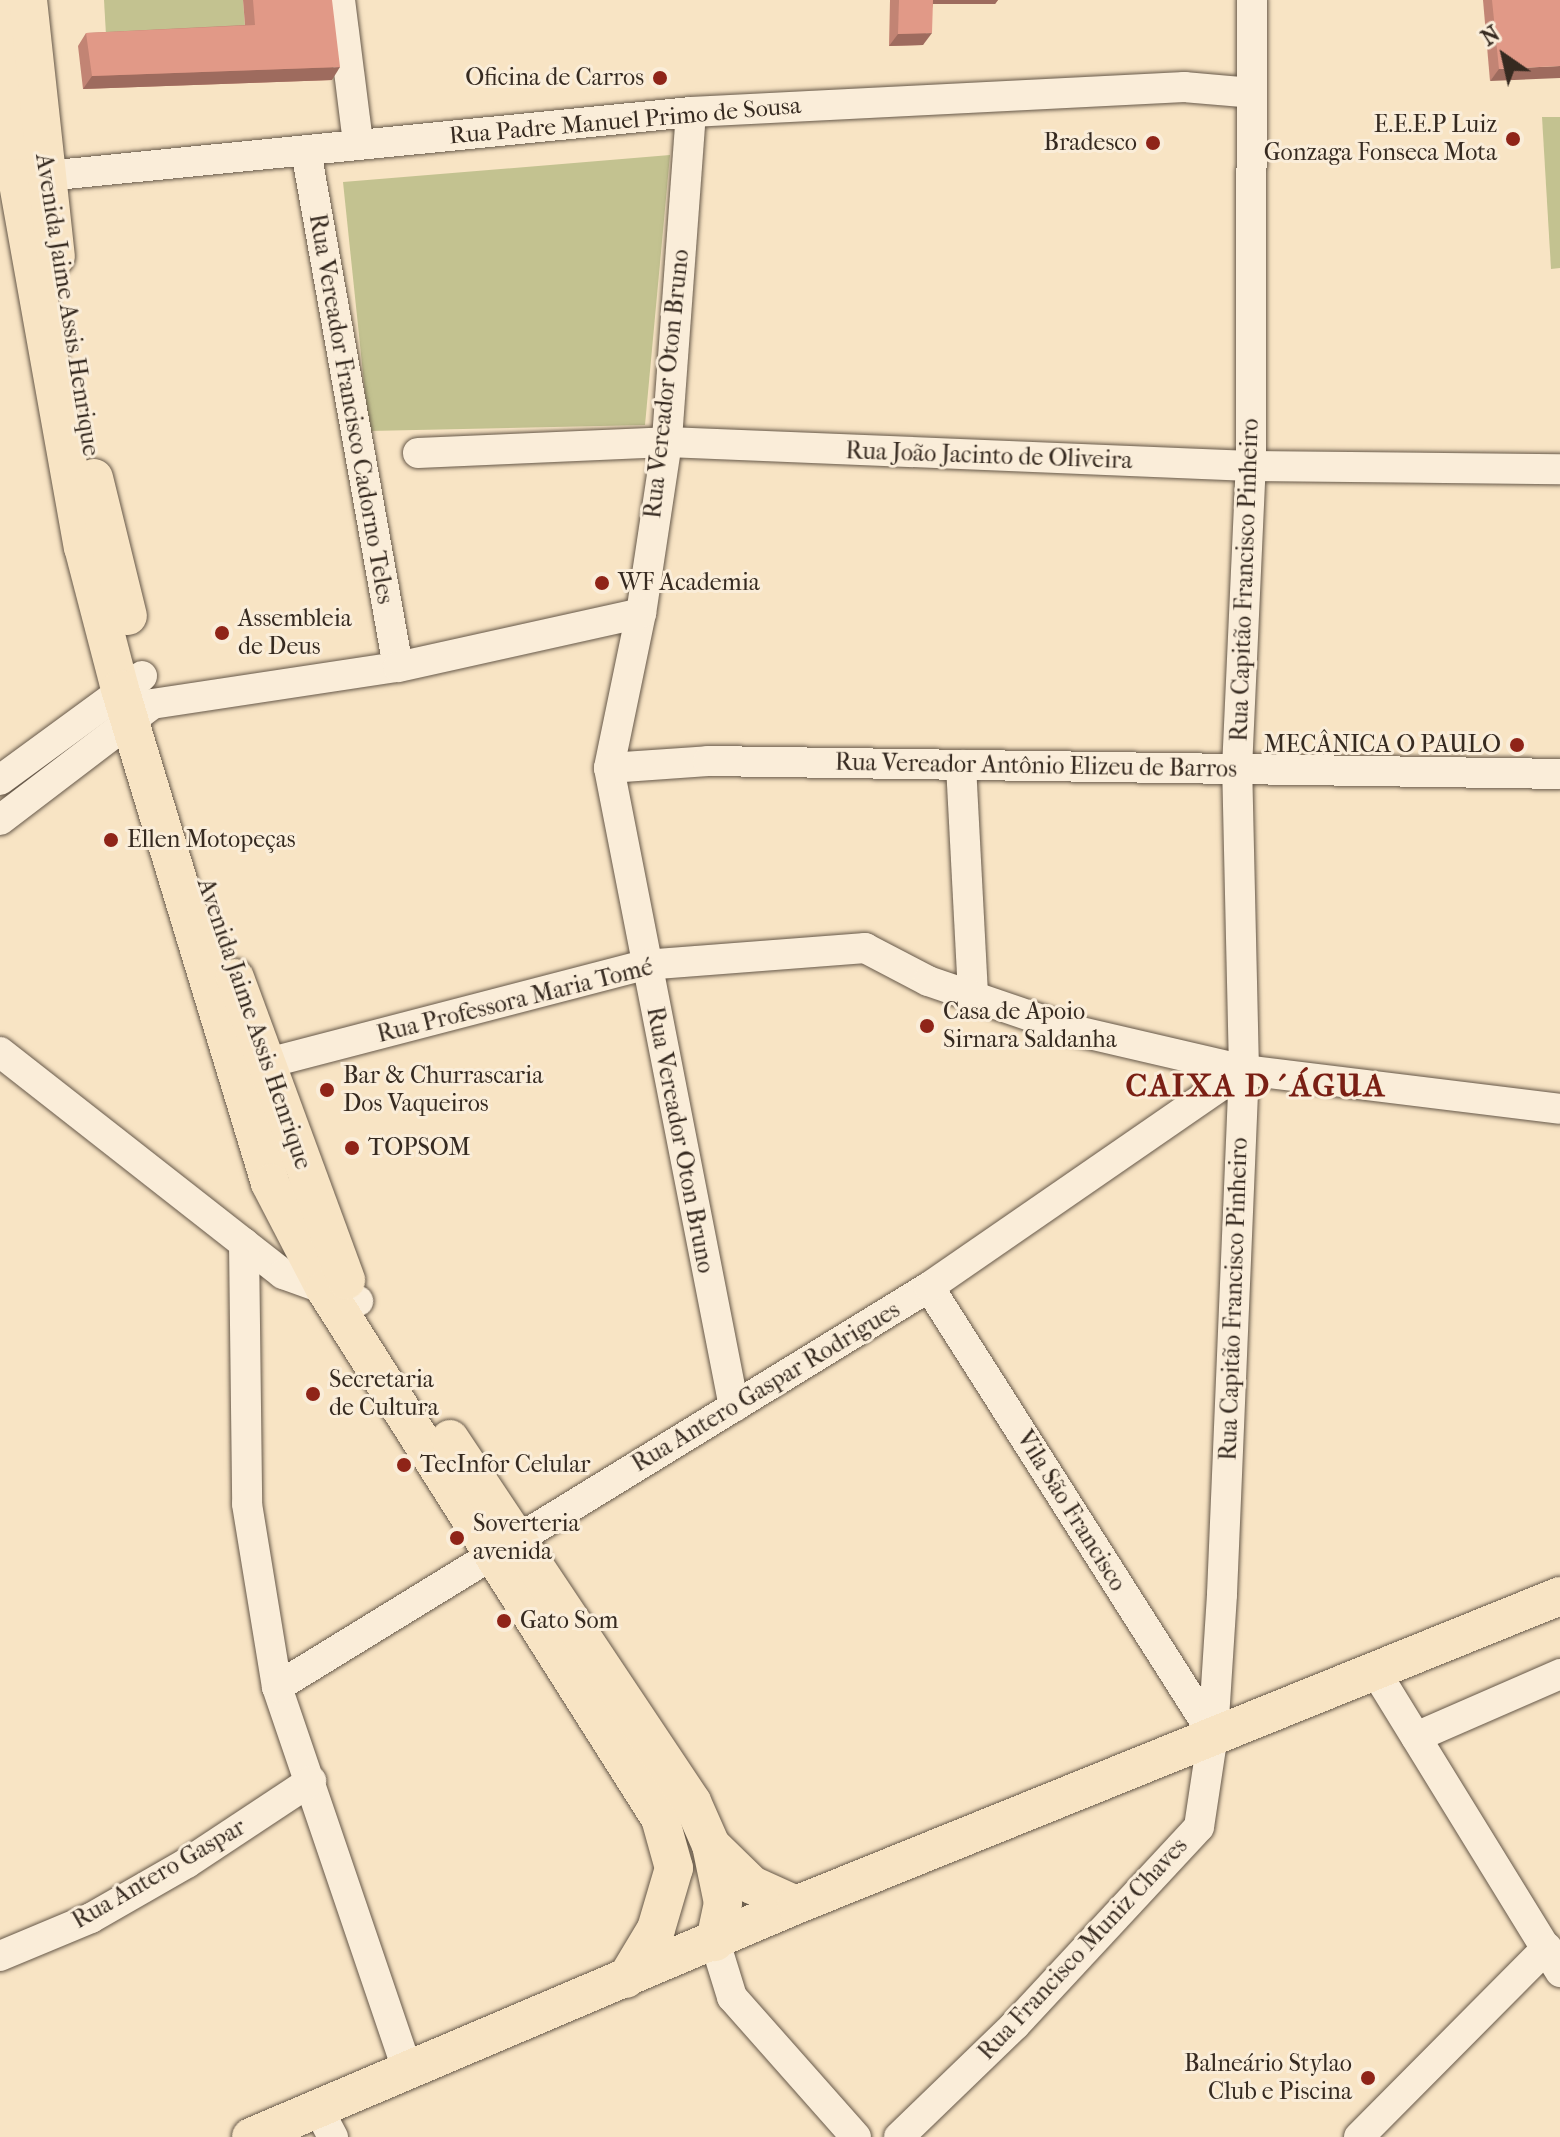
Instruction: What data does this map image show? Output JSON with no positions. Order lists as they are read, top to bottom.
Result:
{
  "streets": {
    "main road": ["Avenida Jaime Assis Henrique"],
    "street": [
      "Rua Padre Manuel Primo de Sousa",
      "Rua Vereador Oton Bruno",
      "Rua Vereador Francisco Cadorno Teles",
      "Rua João Jacinto de Oliveira",
      "Rua Capitão Francisco Pinheiro",
      "Rua Vereador Antônio Elizeu de Barros",
      "Rua Professora Maria Tomé",
      "Rua Antero Gaspar Rodrigues",
      "Vila São Francisco",
      "Rua Antero Gaspar",
      "Rua Francisco Muniz Chaves"
    ]
  },
  "crossings": [
    ["Rua Padre Manuel Primo de Sousa", "Avenida Jaime Assis Henrique"],
    ["Rua Padre Manuel Primo de Sousa", "Rua Vereador Oton Bruno"],
    ["Rua Padre Manuel Primo de Sousa", "Rua Vereador Francisco Cadorno Teles"],
    ["Rua Padre Manuel Primo de Sousa", "Rua Capitão Francisco Pinheiro"],
    ["Avenida Jaime Assis Henrique", "Rua Professora Maria Tomé"],
    ["Avenida Jaime Assis Henrique", "Rua Antero Gaspar Rodrigues"],
    ["Rua Vereador Oton Bruno", "Rua João Jacinto de Oliveira"],
    ["Rua Vereador Oton Bruno", "Rua Vereador Antônio Elizeu de Barros"],
    ["Rua Vereador Oton Bruno", "Rua Professora Maria Tomé"],
    ["Rua Vereador Oton Bruno", "Rua Antero Gaspar Rodrigues"],
    ["Rua João Jacinto de Oliveira", "Rua Capitão Francisco Pinheiro"],
    ["Rua Capitão Francisco Pinheiro", "Rua Vereador Antônio Elizeu de Barros"],
    ["Rua Capitão Francisco Pinheiro", "Rua Professora Maria Tomé"],
    ["Rua Capitão Francisco Pinheiro", "Rua Antero Gaspar Rodrigues"],
    ["Rua Capitão Francisco Pinheiro", "Vila São Francisco"],
    ["Rua Capitão Francisco Pinheiro", "Rua Francisco Muniz Chaves"],
    ["Rua Professora Maria Tomé", "Rua Antero Gaspar Rodrigues"],
    ["Rua Antero Gaspar Rodrigues", "Vila São Francisco"],
    ["Vila São Francisco", "Rua Francisco Muniz Chaves"]
  ],
  "districts": ["CAIXA D´ÁGUA"],
  "places": [
    "Oficina de Carros",
    "E.E.E.P Luiz Gonzaga Fonseca Mota",
    "Bradesco",
    "WF Academia",
    "Assembleia de Deus",
    "MECÂNICA O PAULO",
    "Ellen Motopeças",
    "Casa de Apoio Sirnara Saldanha",
    "Bar & Churrascaria Dos Vaqueiros",
    "TOPSOM",
    "Secretaria de Cultura",
    "TecInfor Celular",
    "Soverteria avenida",
    "Gato Som",
    "Balneário Stylao Club e Piscina"
  ],
  "north": "top left"
}
